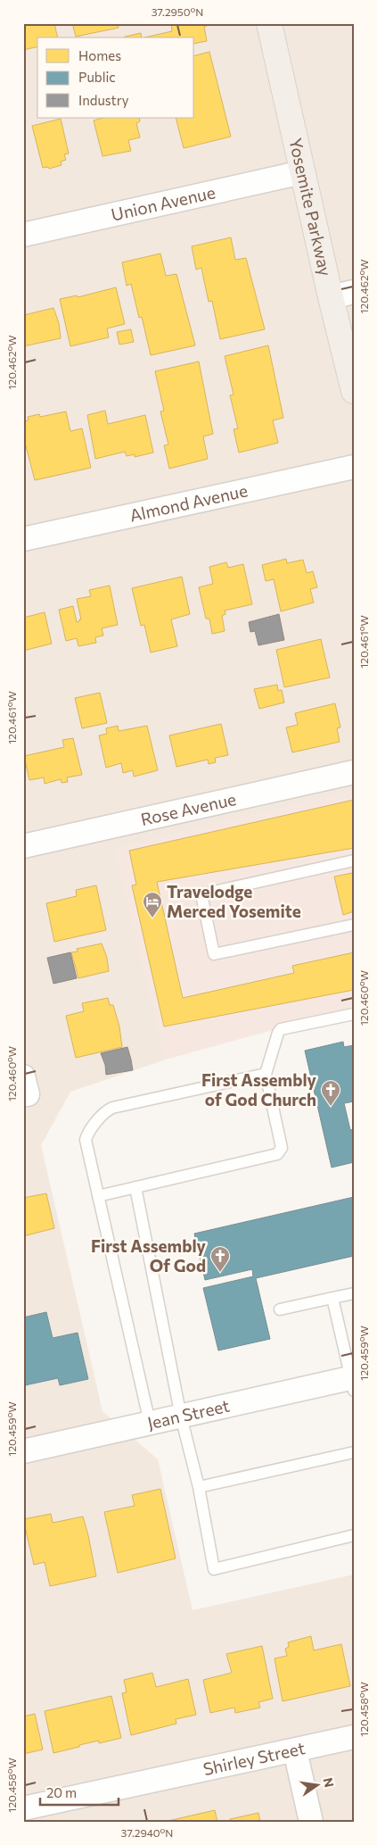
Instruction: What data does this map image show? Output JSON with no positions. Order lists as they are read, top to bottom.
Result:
{
  "streets": {
    "main road": ["Yosemite Parkway"],
    "street": [
      "Union Avenue",
      "Almond Avenue",
      "Rose Avenue",
      "Jean Street",
      "Shirley Street"
    ]
  },
  "crossings": [
    ["Union Avenue", "Yosemite Parkway"]
  ],
  "places": {
    "hotel": ["Travelodge Merced Yosemite"],
    "church": ["First Assembly of God Church", "First Assembly Of God"]
  },
  "legend": ["Homes", "Public", "Industry"],
  "scale_bar": "20 m",
  "north": "right",
  "coordinates": [
    "37.2950°N",
    "120.462°W",
    "120.461°W",
    "120.460°W",
    "120.459°W",
    "120.458°W",
    "37.2940°N"
  ]
}
